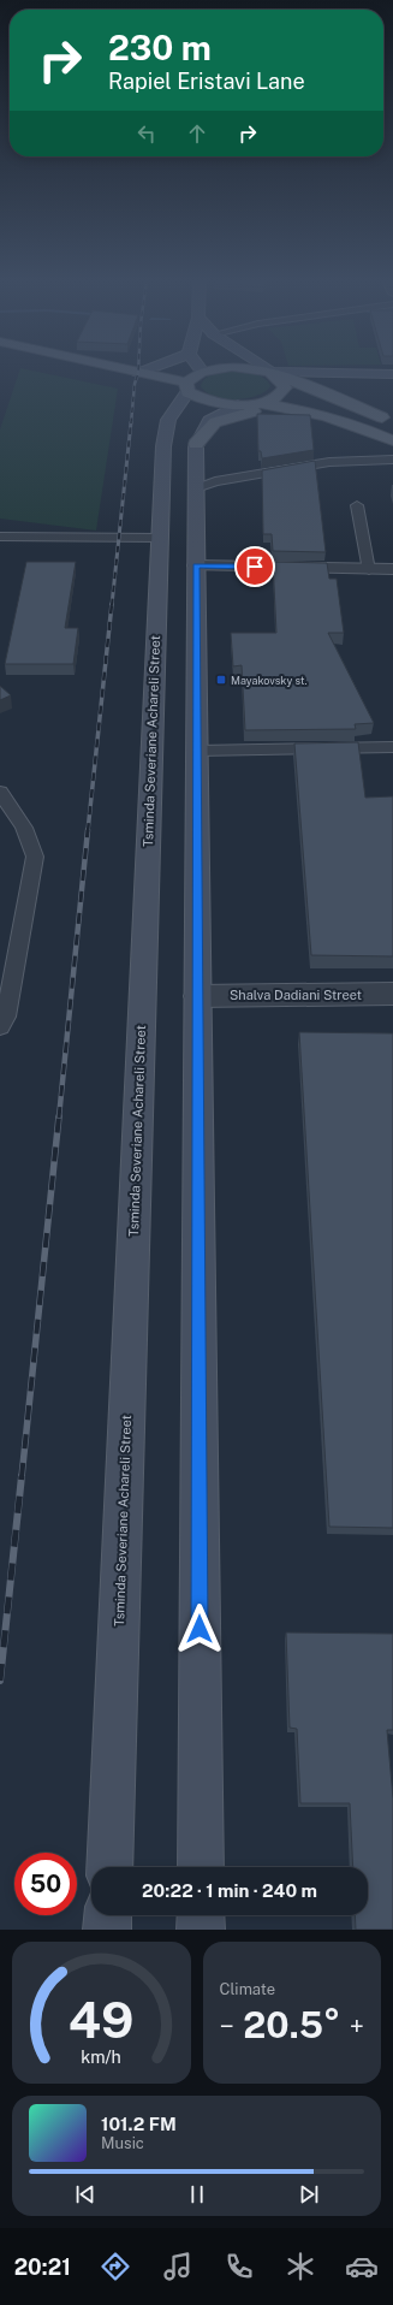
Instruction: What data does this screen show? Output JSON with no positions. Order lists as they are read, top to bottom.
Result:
{
  "streets": {
    "main road": ["Tsminda Severiane Achareli Street"],
    "street": ["Shalva Dadiani Street"]
  },
  "places": {
    "transit": ["Mayakovsky st."]
  },
  "page": {
    "turn": ["230 m", "Rapiel Eristavi Lane"],
    "limit": "50",
    "trip": "20:22 · 1 min · 240 m",
    "tile": "Climate",
    "heat": ["−", "20.5°", "+"],
    "song": ["101.2 FM", "Music"],
    "tabs": "20:21",
    "gauge": ["49", "km/h"]
  }
}
